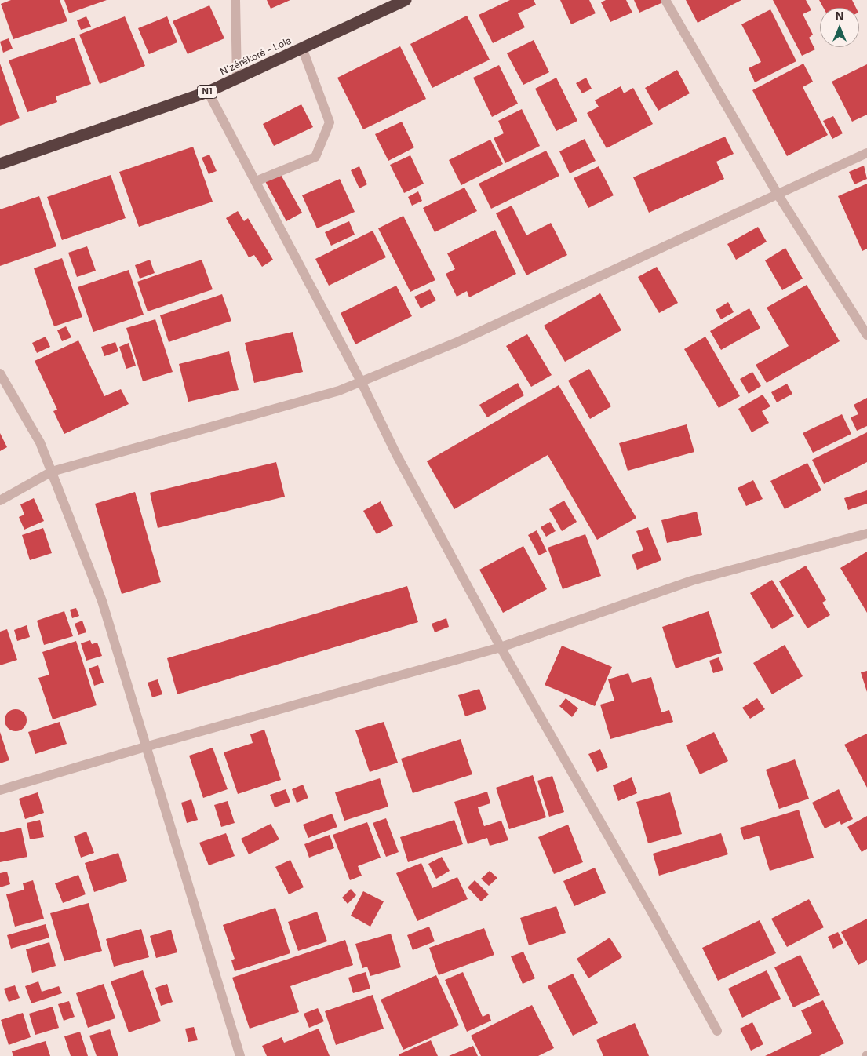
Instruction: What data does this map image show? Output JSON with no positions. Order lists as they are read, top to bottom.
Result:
{
  "streets": {
    "highway": ["N'zérékoré - Lola", "N1"]
  },
  "north": "top"
}
